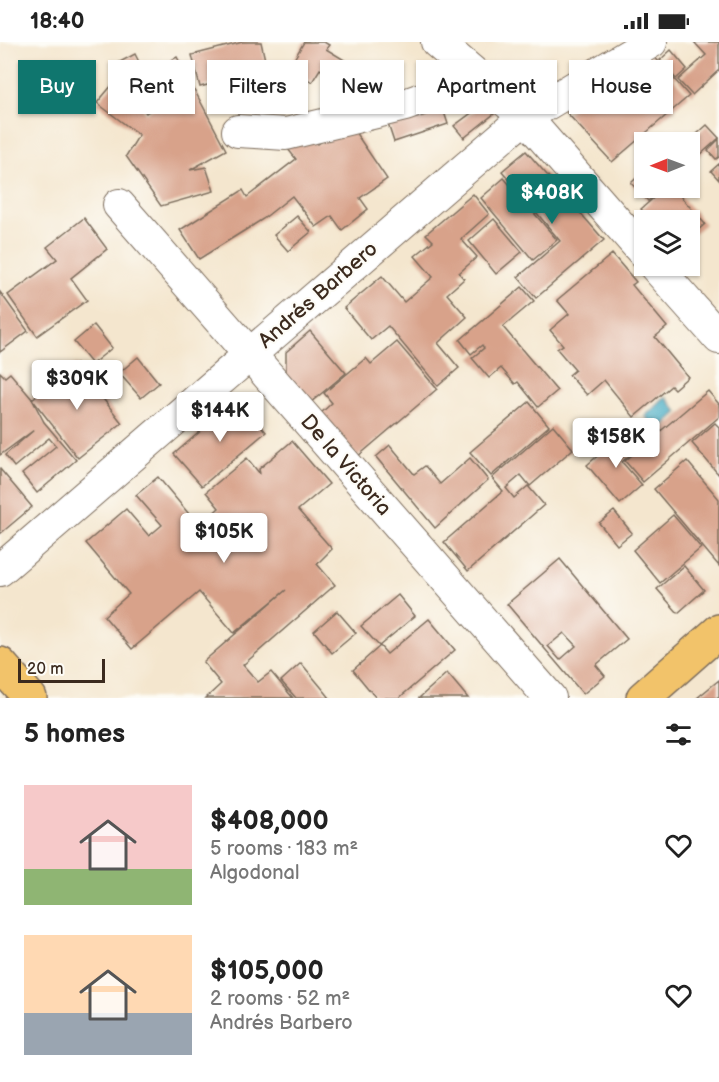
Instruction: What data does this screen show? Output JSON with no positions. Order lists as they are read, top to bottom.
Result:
{
  "streets": {
    "street": ["Andrés Barbero", "De la Victoria"]
  },
  "crossings": [
    ["Andrés Barbero", "De la Victoria"]
  ],
  "scale_bar": "20 m",
  "north": "left",
  "page": {
    "status": "18:40",
    "chip": [
      "Buy",
      "Rent",
      "Filters",
      "New",
      "Apartment",
      "House"
    ],
    "price": [
      "$408K",
      "$309K",
      "$144K",
      "$158K",
      "$105K"
    ],
    "scale": "20 m",
    "heading": "5 homes",
    "list": [
      {
        "name": "$408,000",
        "note": "5 rooms · 183 m² · Algodonal"
      },
      {
        "name": "$105,000",
        "note": "2 rooms · 52 m² · Andrés Barbero"
      }
    ]
  }
}
